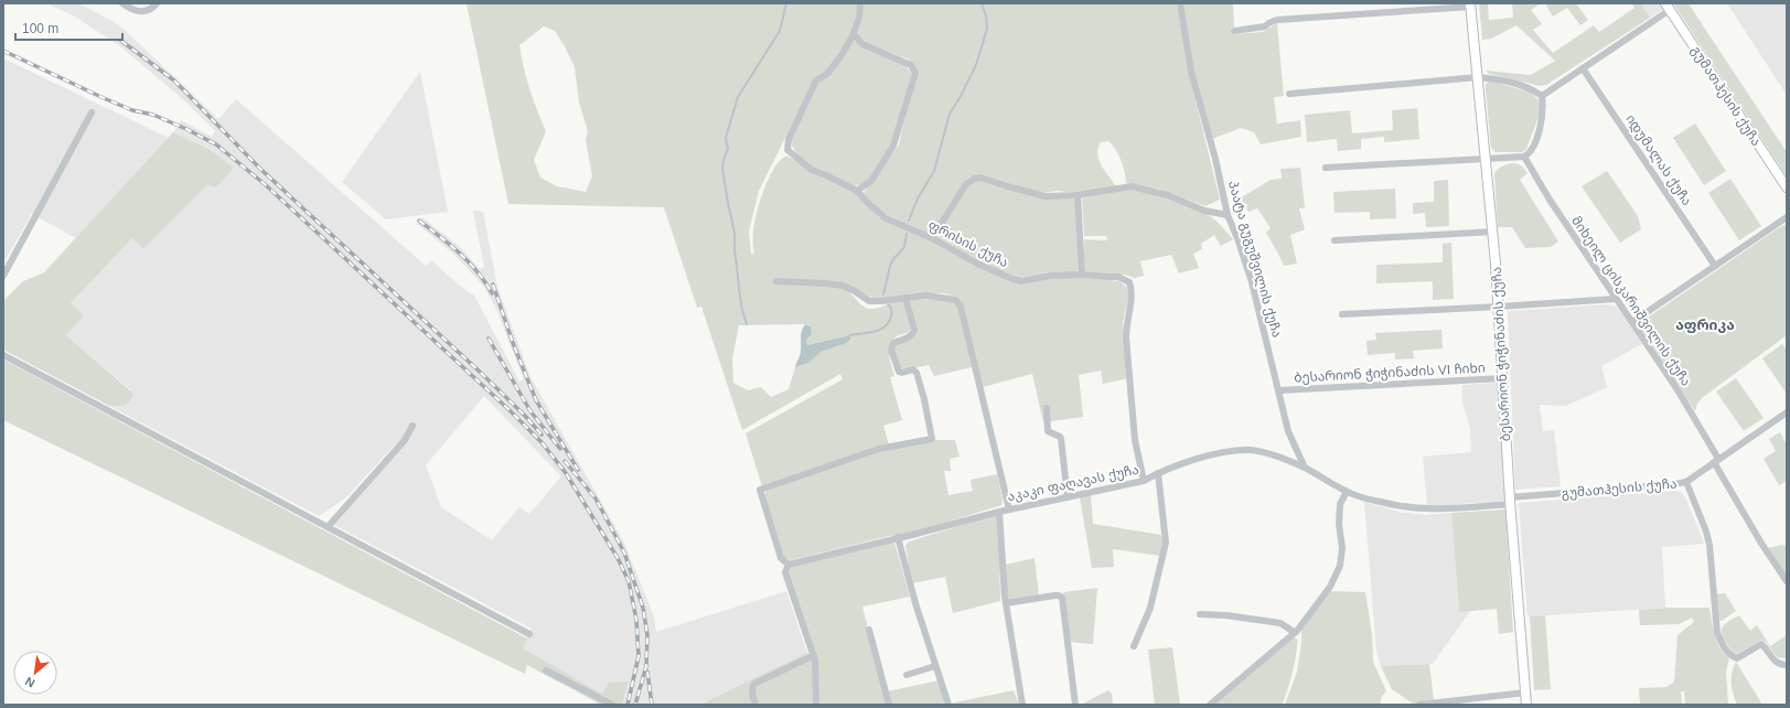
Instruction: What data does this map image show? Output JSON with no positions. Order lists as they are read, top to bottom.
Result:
{
  "streets": {
    "street": [
      "გუმათჰესის ქუჩა",
      "იდუმალას ქუჩა",
      "ფრისის ქუჩა",
      "პაატა გუგუშვილის ქუჩა",
      "მიხეილ ცისკარიშვილის ქუჩა",
      "ბესარიონ ჭიჭინაძის ქუჩა",
      "ბესარიონ ჭიჭინაძის VI ჩიხი",
      "აკაკი ფაღავას ქუჩა"
    ]
  },
  "crossings": [
    ["გუმათჰესის ქუჩა", "მიხეილ ცისკარიშვილის ქუჩა"],
    ["გუმათჰესის ქუჩა", "ბესარიონ ჭიჭინაძის ქუჩა"],
    ["გუმათჰესის ქუჩა", "აკაკი ფაღავას ქუჩა"],
    ["ფრისის ქუჩა", "აკაკი ფაღავას ქუჩა"],
    ["პაატა გუგუშვილის ქუჩა", "ბესარიონ ჭიჭინაძის VI ჩიხი"],
    ["პაატა გუგუშვილის ქუჩა", "აკაკი ფაღავას ქუჩა"],
    ["ბესარიონ ჭიჭინაძის ქუჩა", "ბესარიონ ჭიჭინაძის VI ჩიხი"],
    ["ბესარიონ ჭიჭინაძის ქუჩა", "აკაკი ფაღავას ქუჩა"]
  ],
  "districts": ["აფრიკა"],
  "scale_bar": "100 m",
  "north": "bottom left"
}
